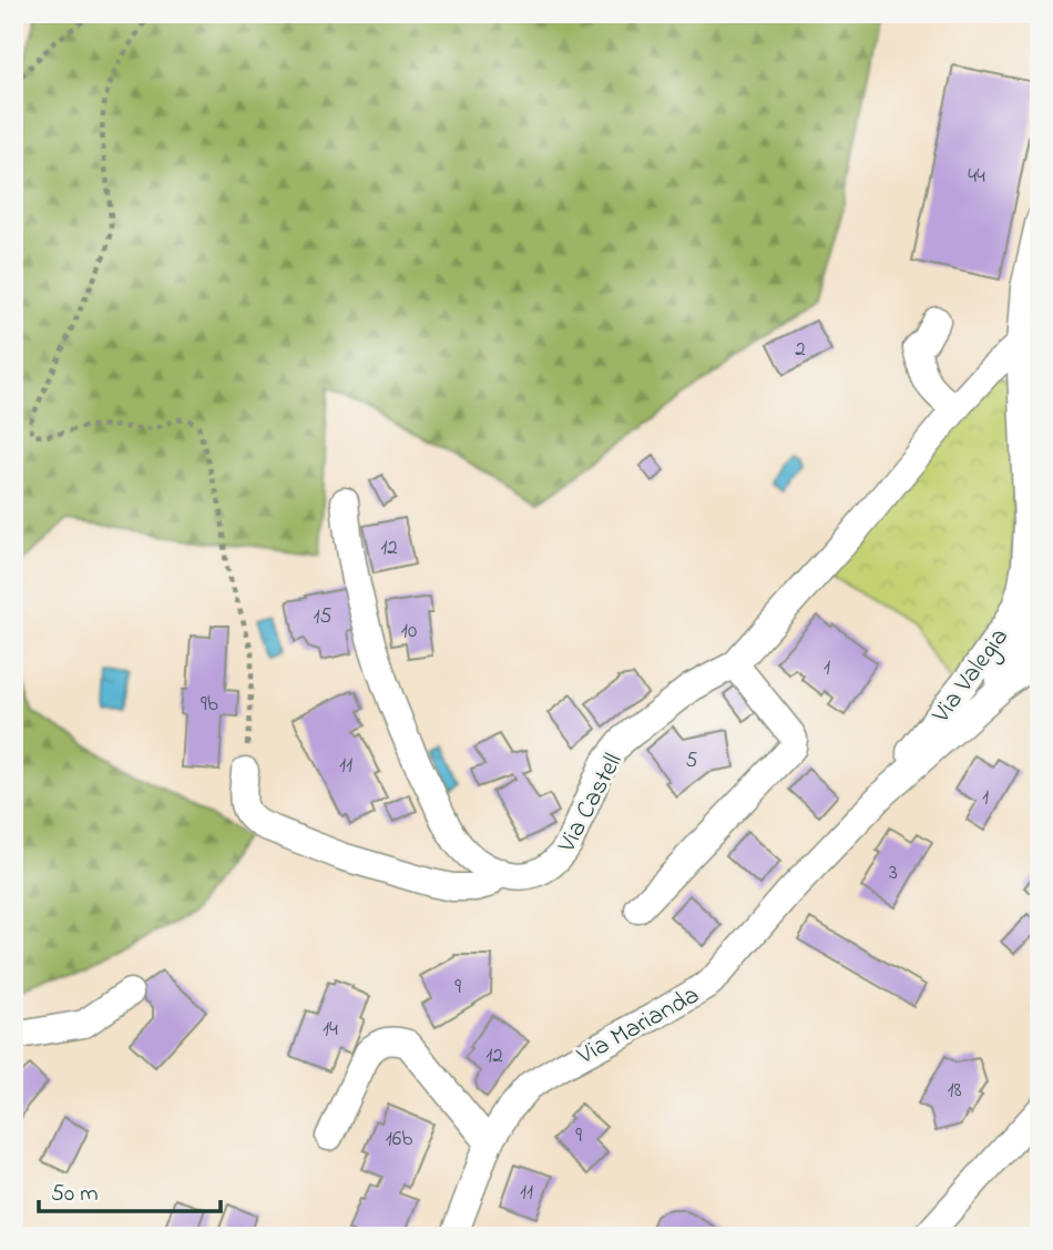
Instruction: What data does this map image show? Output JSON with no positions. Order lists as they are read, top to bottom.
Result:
{
  "streets": {
    "street": ["Via Valegia", "Via Castell", "Via Marianda"]
  },
  "crossings": [
    ["Via Valegia", "Via Castell"],
    ["Via Valegia", "Via Marianda"]
  ],
  "house_numbers": [
    "44",
    "2",
    "12",
    "15",
    "10",
    "1",
    "9b",
    "5",
    "11",
    "1",
    "3",
    "9",
    "14",
    "12",
    "18",
    "9",
    "16b",
    "11"
  ],
  "scale_bar": "50 m"
}
